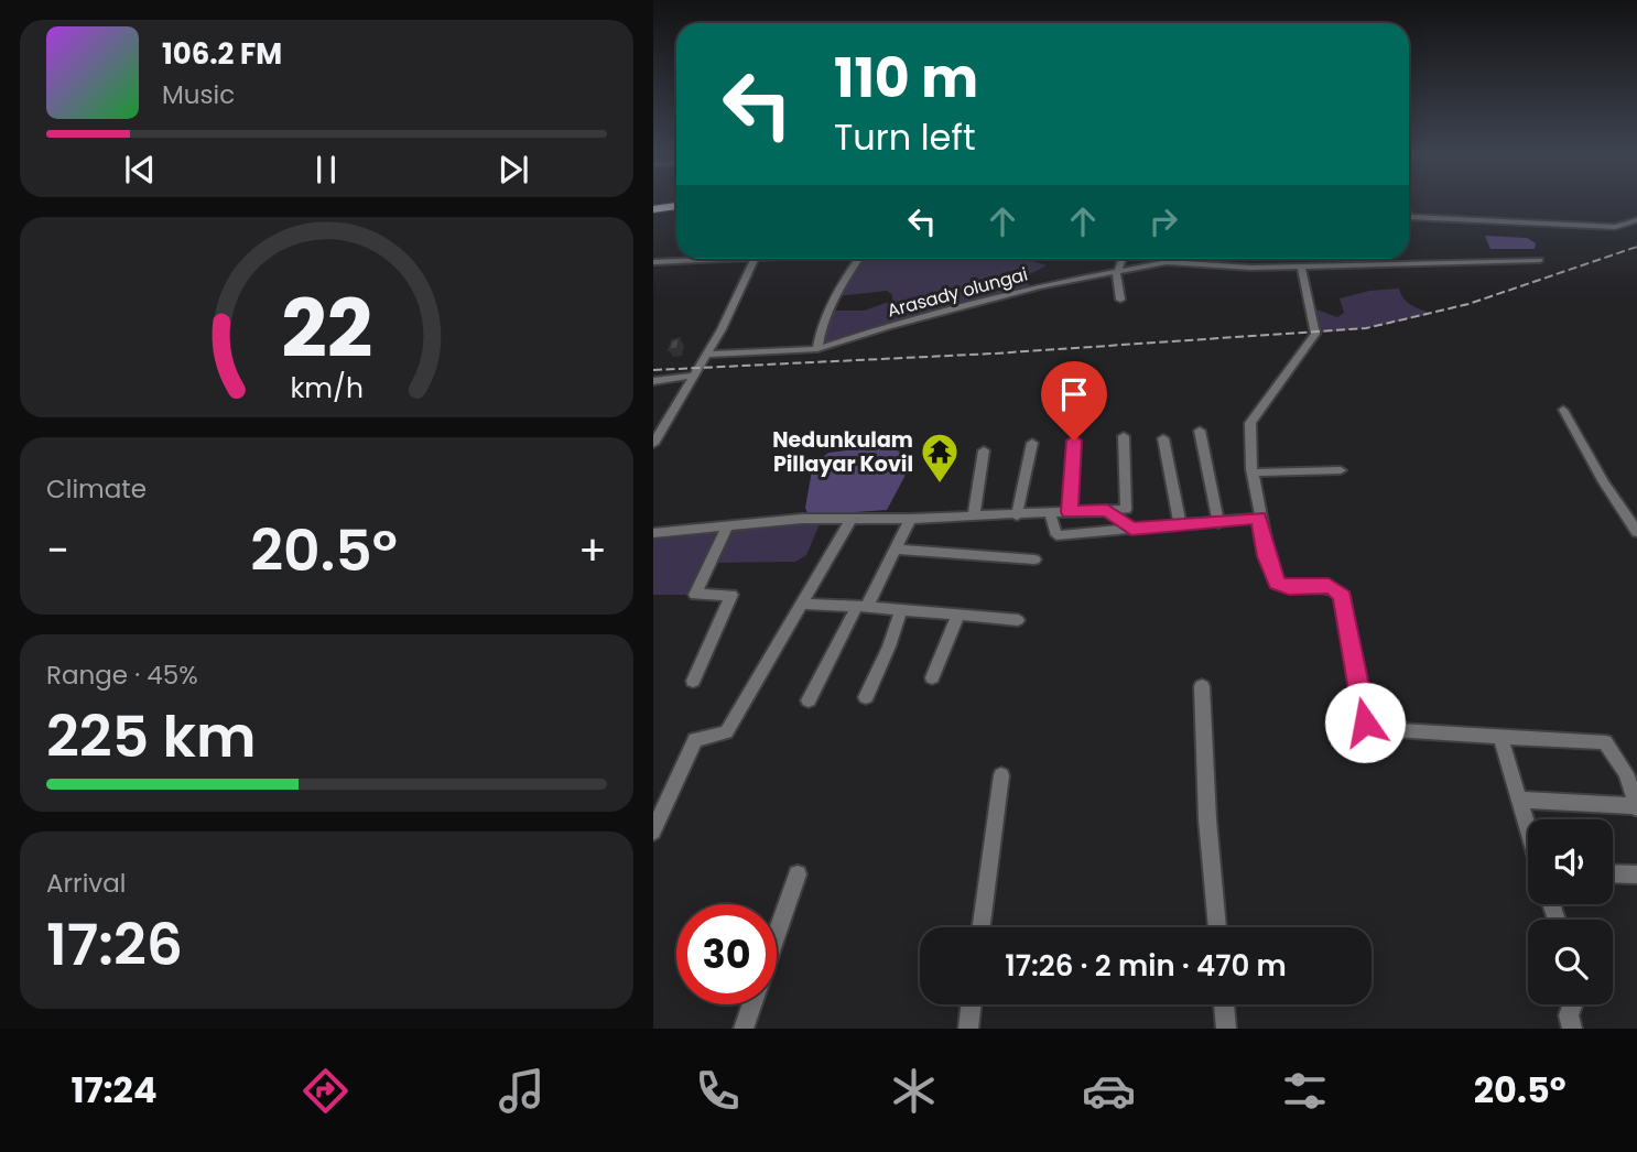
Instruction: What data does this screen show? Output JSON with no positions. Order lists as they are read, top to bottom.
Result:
{
  "streets": {
    "street": ["Arasady olungai"]
  },
  "places": {
    "temple": ["Nedunkulam Pillayar Kovil"]
  },
  "page": {
    "turn": ["110 m", "Turn left"],
    "song": ["106.2 FM", "Music"],
    "tile": [
      "Climate",
      ["Range · 45%", "225 km"],
      ["Arrival", "17:26"]
    ],
    "heat": ["−", "20.5°", "+"],
    "limit": "30",
    "trip": "17:26 · 2 min · 470 m",
    "tabs": ["17:24", "20.5°"],
    "gauge": ["22", "km/h"]
  }
}
